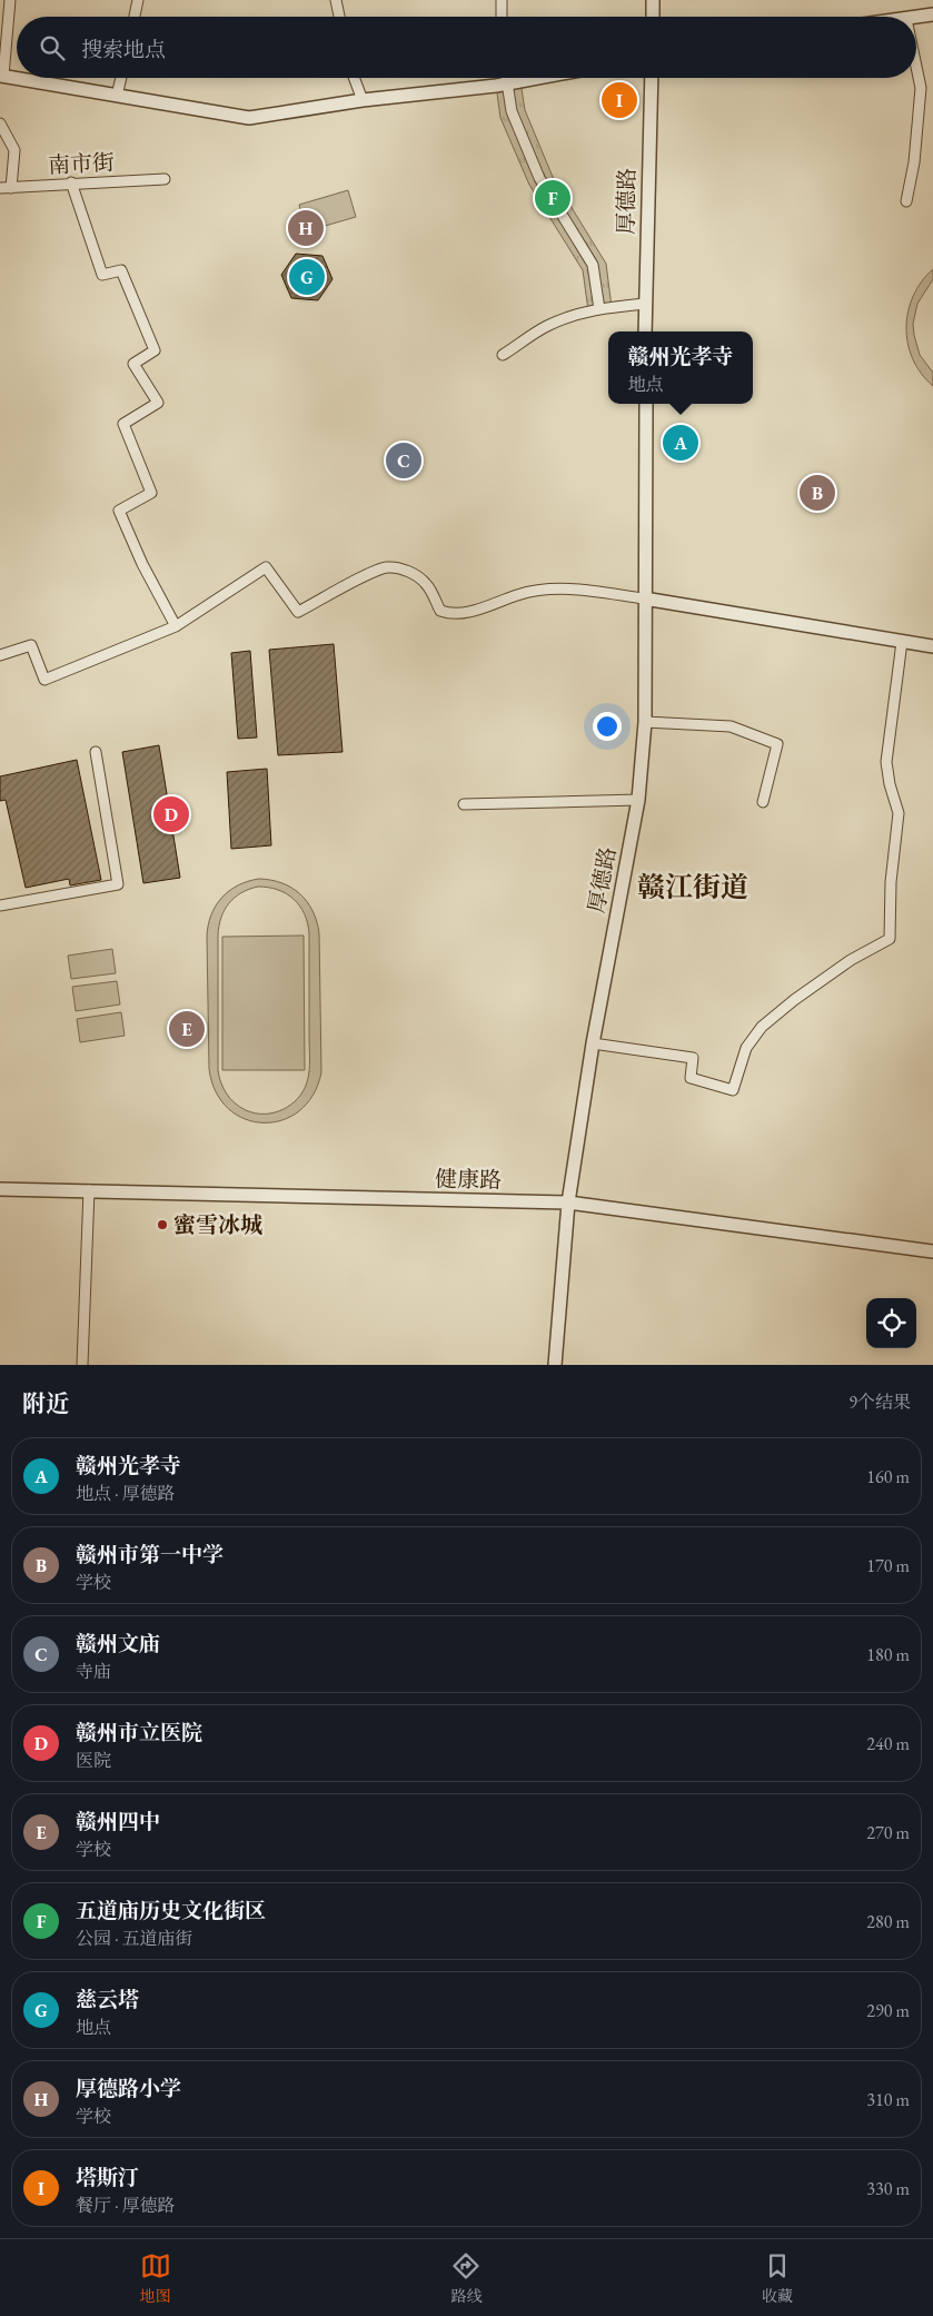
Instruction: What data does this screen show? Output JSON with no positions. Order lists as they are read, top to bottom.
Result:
{
  "streets": {
    "street": ["南市街", "厚德路", "健康路"]
  },
  "crossings": [
    ["厚德路", "健康路"]
  ],
  "districts": ["赣江街道"],
  "places": ["蜜雪冰城"],
  "page": {
    "search": "搜索地点",
    "pins": [
      "I",
      "F",
      "H",
      "G",
      "A",
      "C",
      "B",
      "D",
      "E"
    ],
    "popup": ["赣州光孝寺", "地点"],
    "heading": ["附近", "9个结果"],
    "list": [
      {
        "mark": "A",
        "name": "赣州光孝寺",
        "note": "地点 · 厚德路",
        "value": "160 m"
      },
      {
        "mark": "B",
        "name": "赣州市第一中学",
        "note": "学校",
        "value": "170 m"
      },
      {
        "mark": "C",
        "name": "赣州文庙",
        "note": "寺庙",
        "value": "180 m"
      },
      {
        "mark": "D",
        "name": "赣州市立医院",
        "note": "医院",
        "value": "240 m"
      },
      {
        "mark": "E",
        "name": "赣州四中",
        "note": "学校",
        "value": "270 m"
      },
      {
        "mark": "F",
        "name": "五道庙历史文化街区",
        "note": "公园 · 五道庙街",
        "value": "280 m"
      },
      {
        "mark": "G",
        "name": "慈云塔",
        "note": "地点",
        "value": "290 m"
      },
      {
        "mark": "H",
        "name": "厚德路小学",
        "note": "学校",
        "value": "310 m"
      },
      {
        "mark": "I",
        "name": "塔斯汀",
        "note": "餐厅 · 厚德路",
        "value": "330 m"
      }
    ],
    "nav": ["地图", "路线", "收藏"]
  }
}
